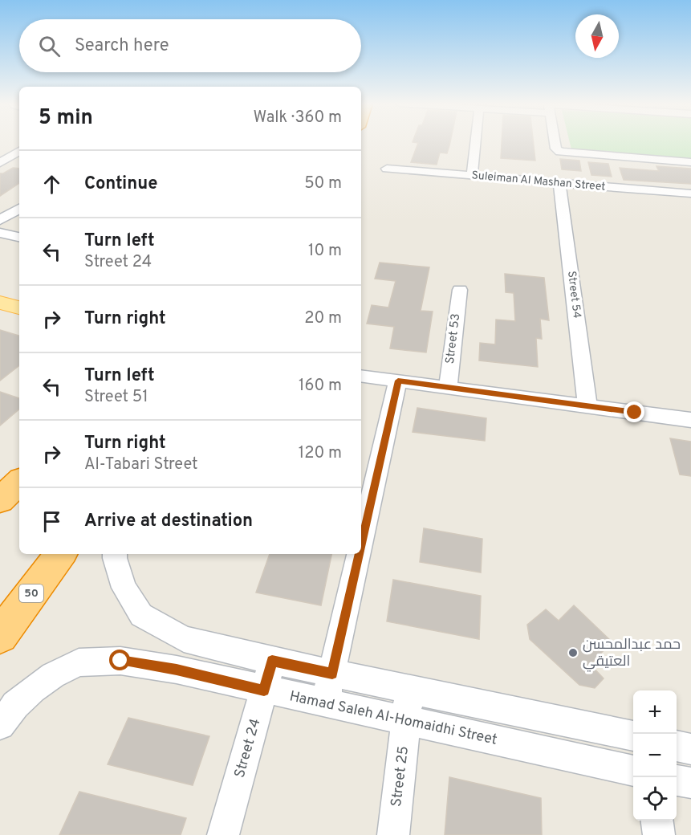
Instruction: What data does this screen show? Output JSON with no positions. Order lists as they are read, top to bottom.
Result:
{
  "streets": {
    "highway": ["50"],
    "street": [
      "Suleiman Al Mashan Street",
      "Street 54",
      "Street 53",
      "Hamad Saleh Al-Homaidhi Street",
      "Street 24",
      "Street 25"
    ]
  },
  "crossings": [
    ["Suleiman Al Mashan Street", "Street 54"],
    ["Hamad Saleh Al-Homaidhi Street", "Street 24"],
    ["Hamad Saleh Al-Homaidhi Street", "Street 25"]
  ],
  "places": ["حمد عبدالمحسن العتيقي"],
  "north": "bottom",
  "page": {
    "search": "Search here",
    "heading": ["5 min", "Walk · 360 m"],
    "list": [
      ["Continue", "50 m"],
      ["Turn left", "Street 24", "10 m"],
      ["Turn right", "20 m"],
      ["Turn left", "Street 51", "160 m"],
      ["Turn right", "Al-Tabari Street", "120 m"],
      "Arrive at destination"
    ],
    "map_buttons": ["+", "−"]
  }
}
